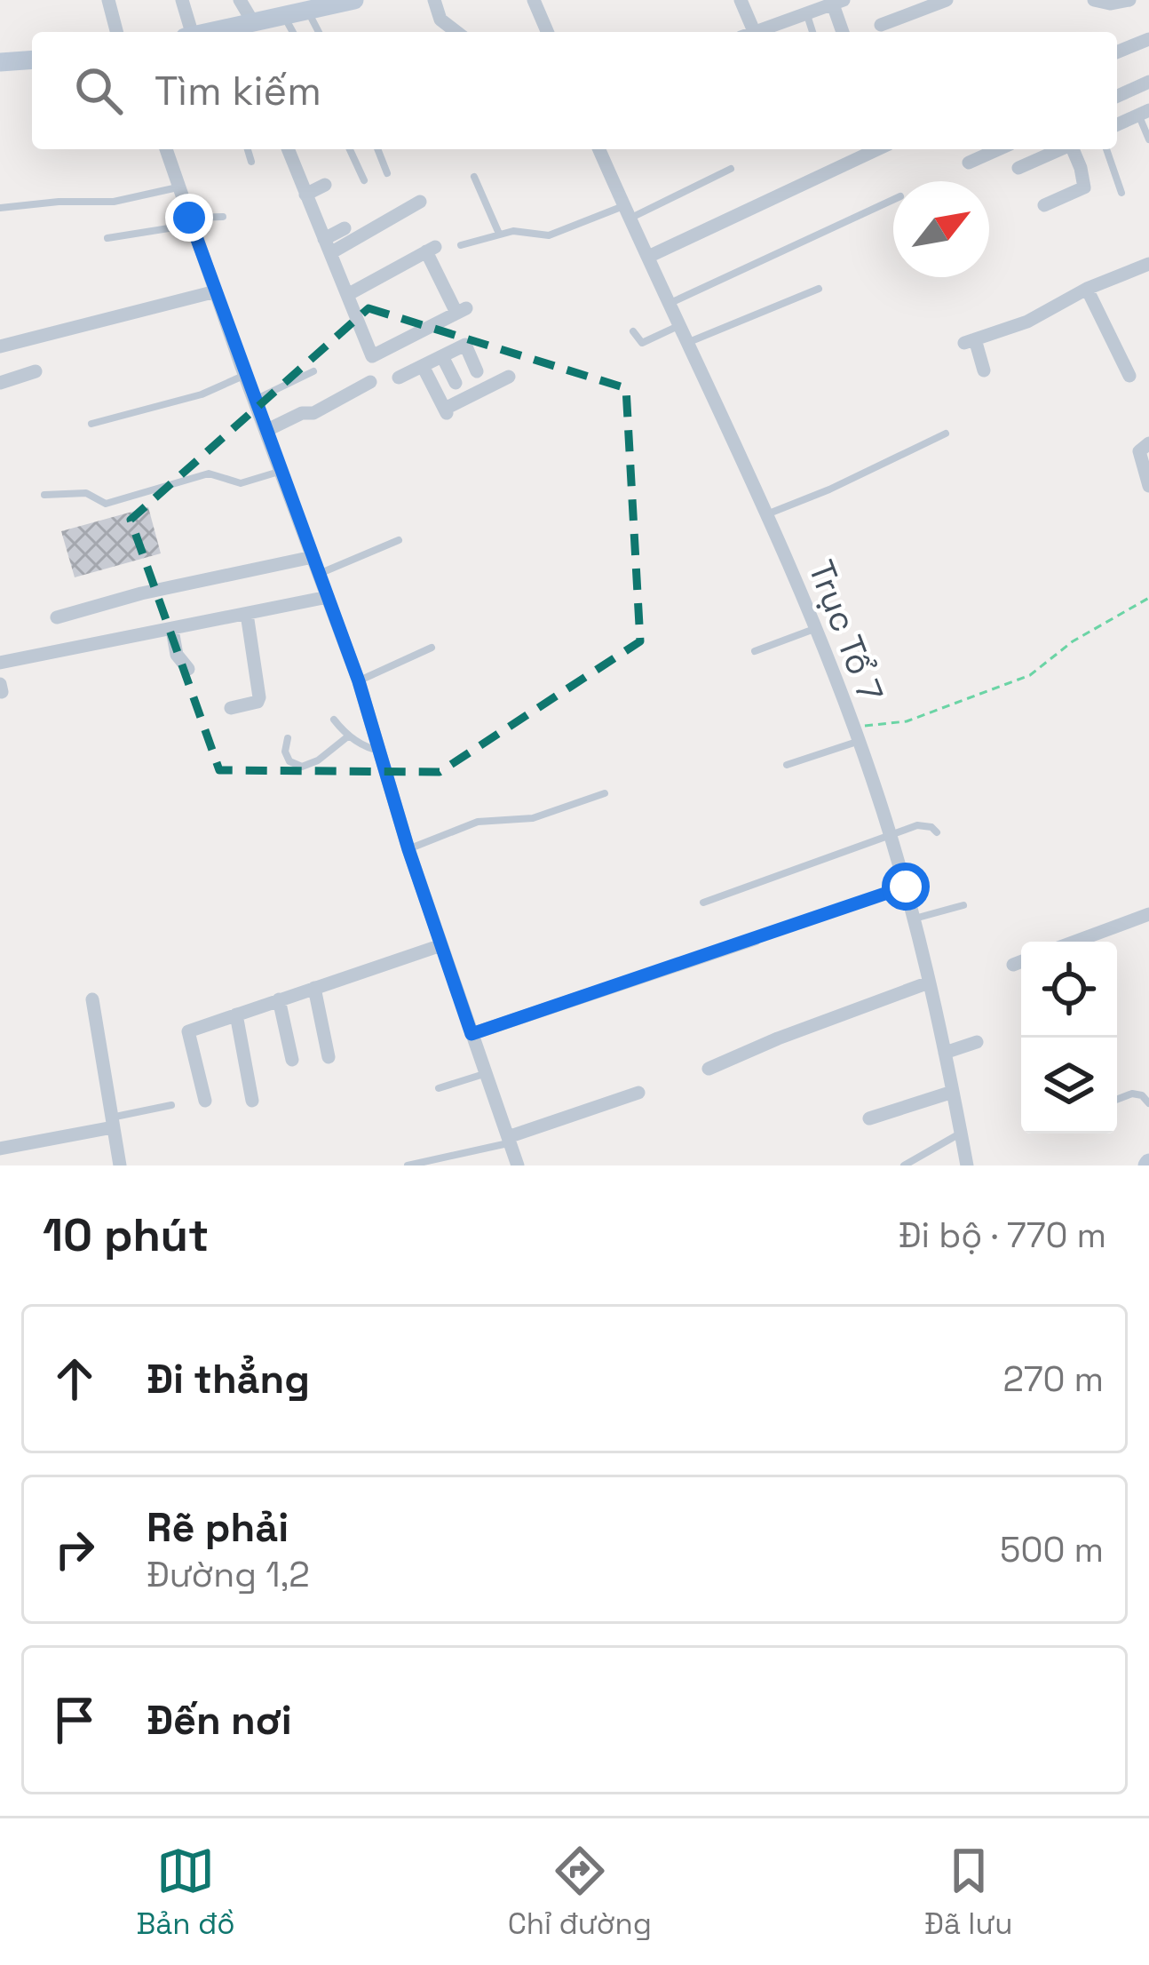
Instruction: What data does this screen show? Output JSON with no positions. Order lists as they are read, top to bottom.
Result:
{
  "streets": {
    "street": ["Trục Tổ 7"]
  },
  "north": "top right",
  "page": {
    "search": "Tìm kiếm",
    "heading": ["10 phút", "Đi bộ · 770 m"],
    "list": [
      ["Đi thẳng", "270 m"],
      ["Rẽ phải", "Đường 1,2", "500 m"],
      "Đến nơi"
    ],
    "nav": ["Bản đồ", "Chỉ đường", "Đã lưu"]
  }
}
